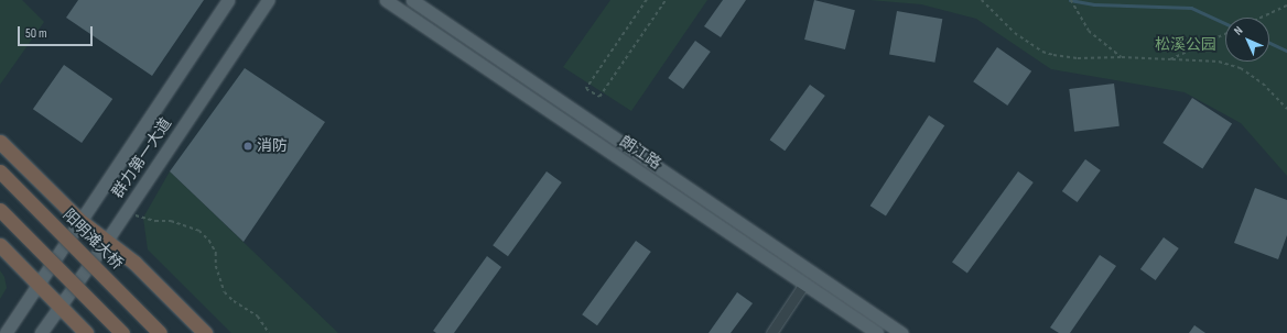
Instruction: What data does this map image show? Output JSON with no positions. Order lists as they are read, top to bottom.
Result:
{
  "streets": {
    "highway": ["阳明滩大桥"],
    "main road": ["朗江路", "群力第一大道"]
  },
  "parks": ["松溪公园"],
  "places": ["消防"],
  "scale_bar": "50 m",
  "north": "top left"
}
